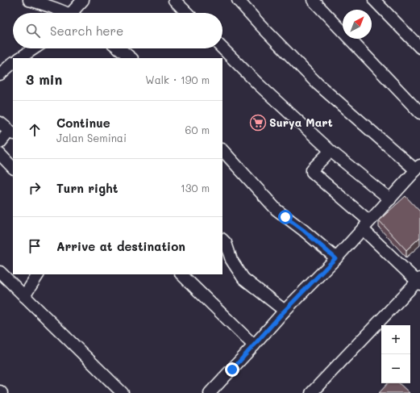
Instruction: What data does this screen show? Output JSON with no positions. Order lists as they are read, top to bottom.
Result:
{
  "places": {
    "supermarket": ["Surya Mart"]
  },
  "north": "top right",
  "page": {
    "search": "Search here",
    "heading": ["3 min", "Walk · 190 m"],
    "list": [
      ["Continue", "Jalan Seminai", "60 m"],
      ["Turn right", "130 m"],
      "Arrive at destination"
    ],
    "map_buttons": ["+", "−"]
  }
}
